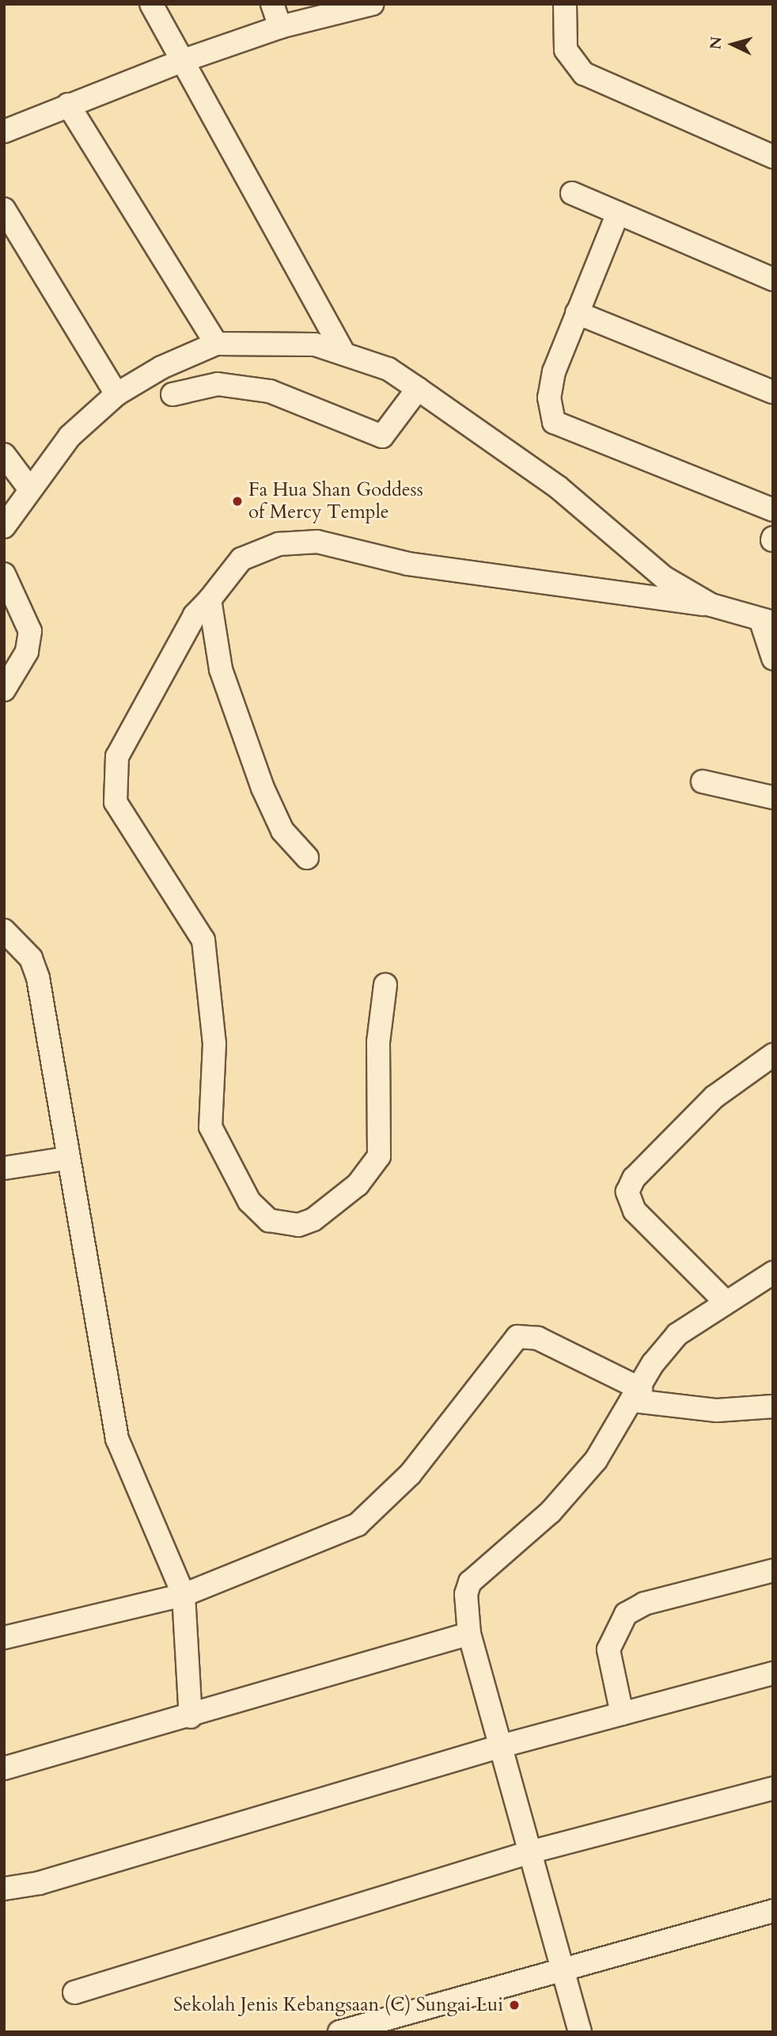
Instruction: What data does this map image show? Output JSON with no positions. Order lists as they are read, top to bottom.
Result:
{
  "places": ["Fa Hua Shan Goddess of Mercy Temple", "Sekolah Jenis Kebangsaan (C) Sungai Lui"],
  "north": "left"
}
